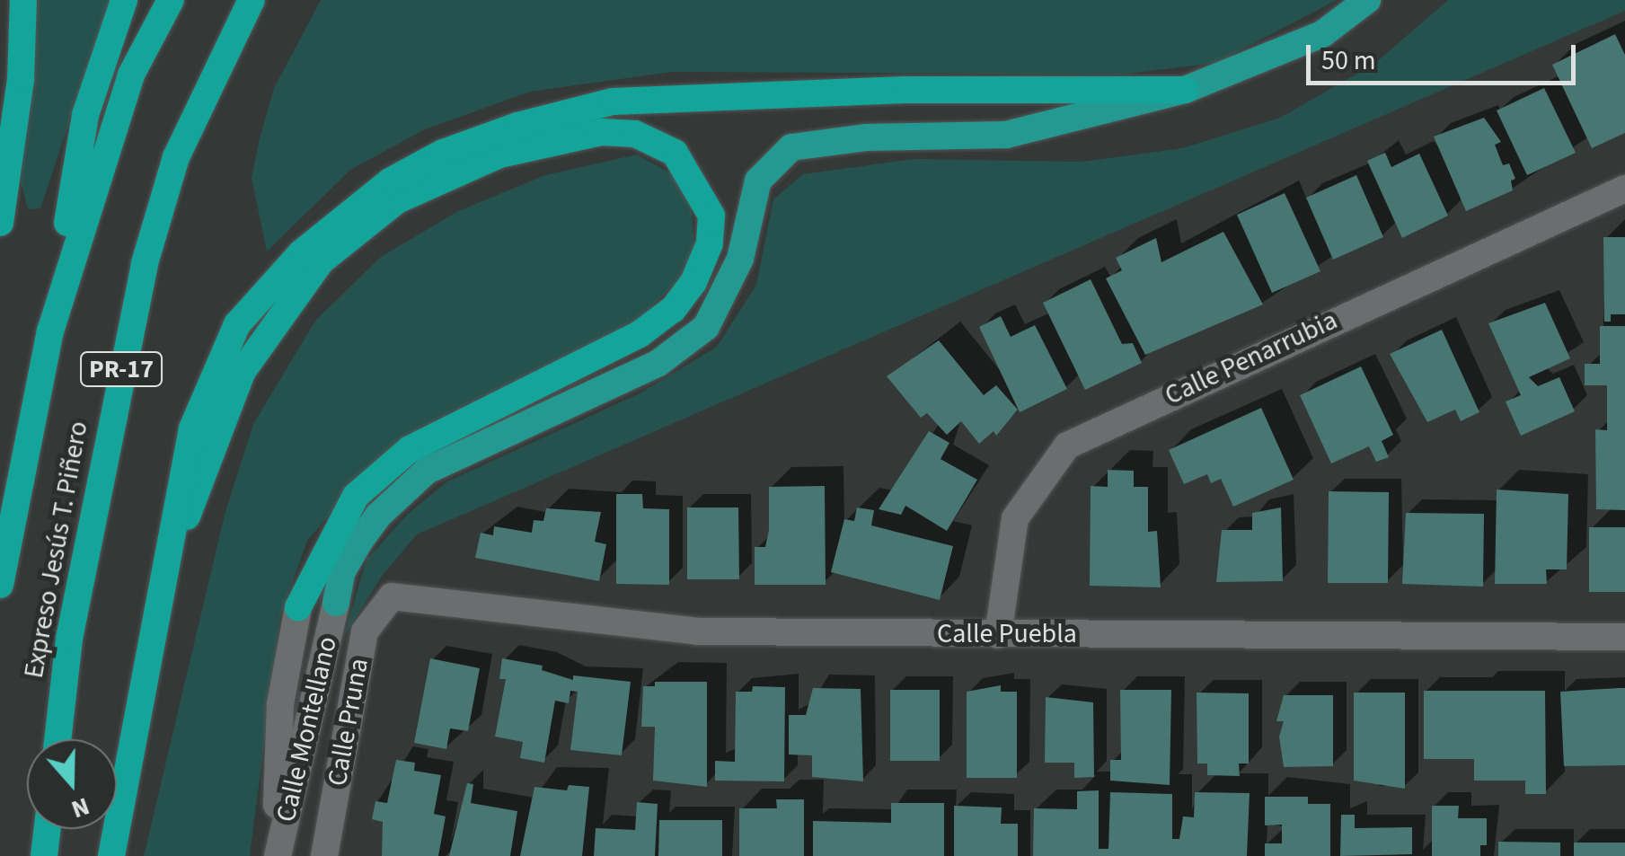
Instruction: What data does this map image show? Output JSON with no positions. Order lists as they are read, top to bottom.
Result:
{
  "streets": {
    "highway": ["PR-17", "Expreso Jesús T. Piñero"],
    "street": [
      "Calle Penarrubia",
      "Calle Puebla",
      "Calle Pruna",
      "Calle Montellano"
    ]
  },
  "crossings": [
    ["Calle Penarrubia", "Calle Puebla"],
    ["Calle Puebla", "Calle Pruna"]
  ],
  "scale_bar": "50 m",
  "north": "bottom"
}
